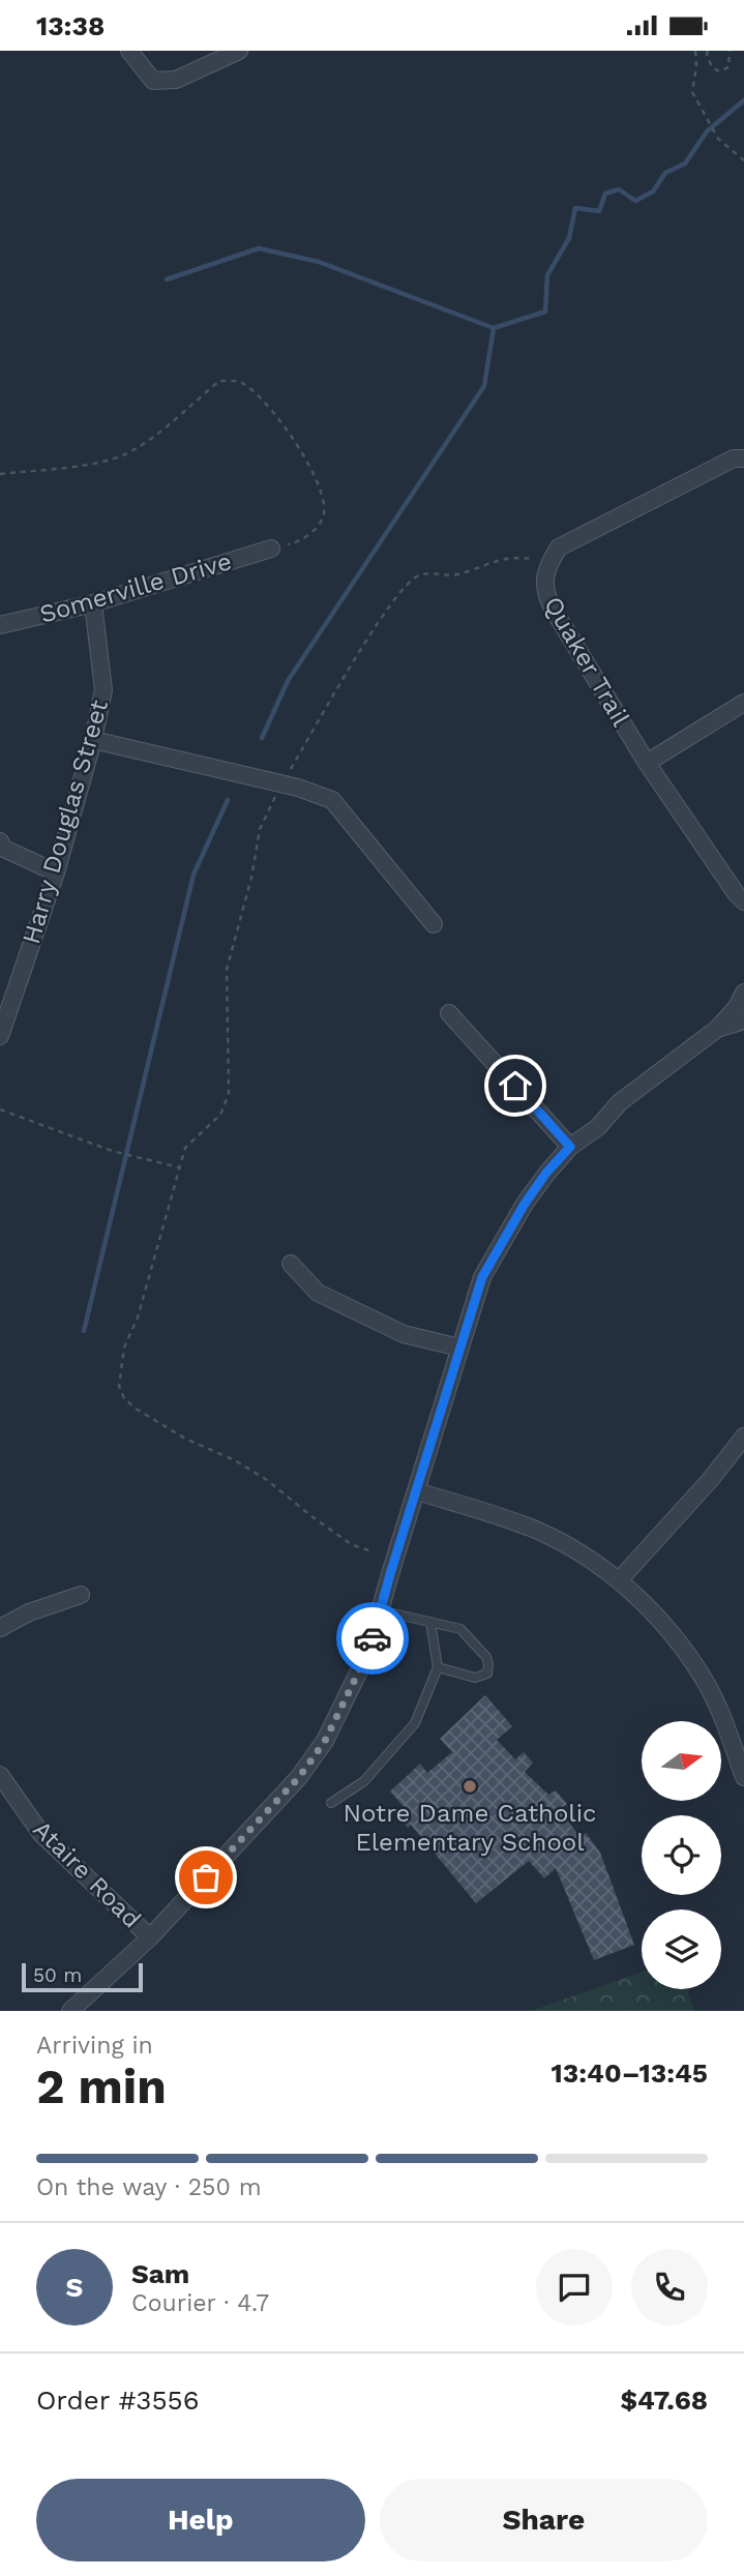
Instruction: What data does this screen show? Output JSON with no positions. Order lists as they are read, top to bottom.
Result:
{
  "streets": {
    "street": [
      "Somerville Drive",
      "Quaker Trail",
      "Harry Douglas Street",
      "Ataire Road"
    ]
  },
  "crossings": [
    ["Somerville Drive", "Harry Douglas Street"]
  ],
  "places": ["Notre Dame Catholic Elementary School"],
  "scale_bar": "50 m",
  "north": "right",
  "page": {
    "status": "13:38",
    "scale": "50 m",
    "heading": ["2 min", "Arriving in", "13:40–13:45"],
    "panel": [
      "Sam",
      "Courier · 4.7",
      "Order #3556",
      "$47.68"
    ],
    "bar": "On the way · 250 m",
    "round": "S",
    "buttons": ["Help", "Share"]
  }
}
